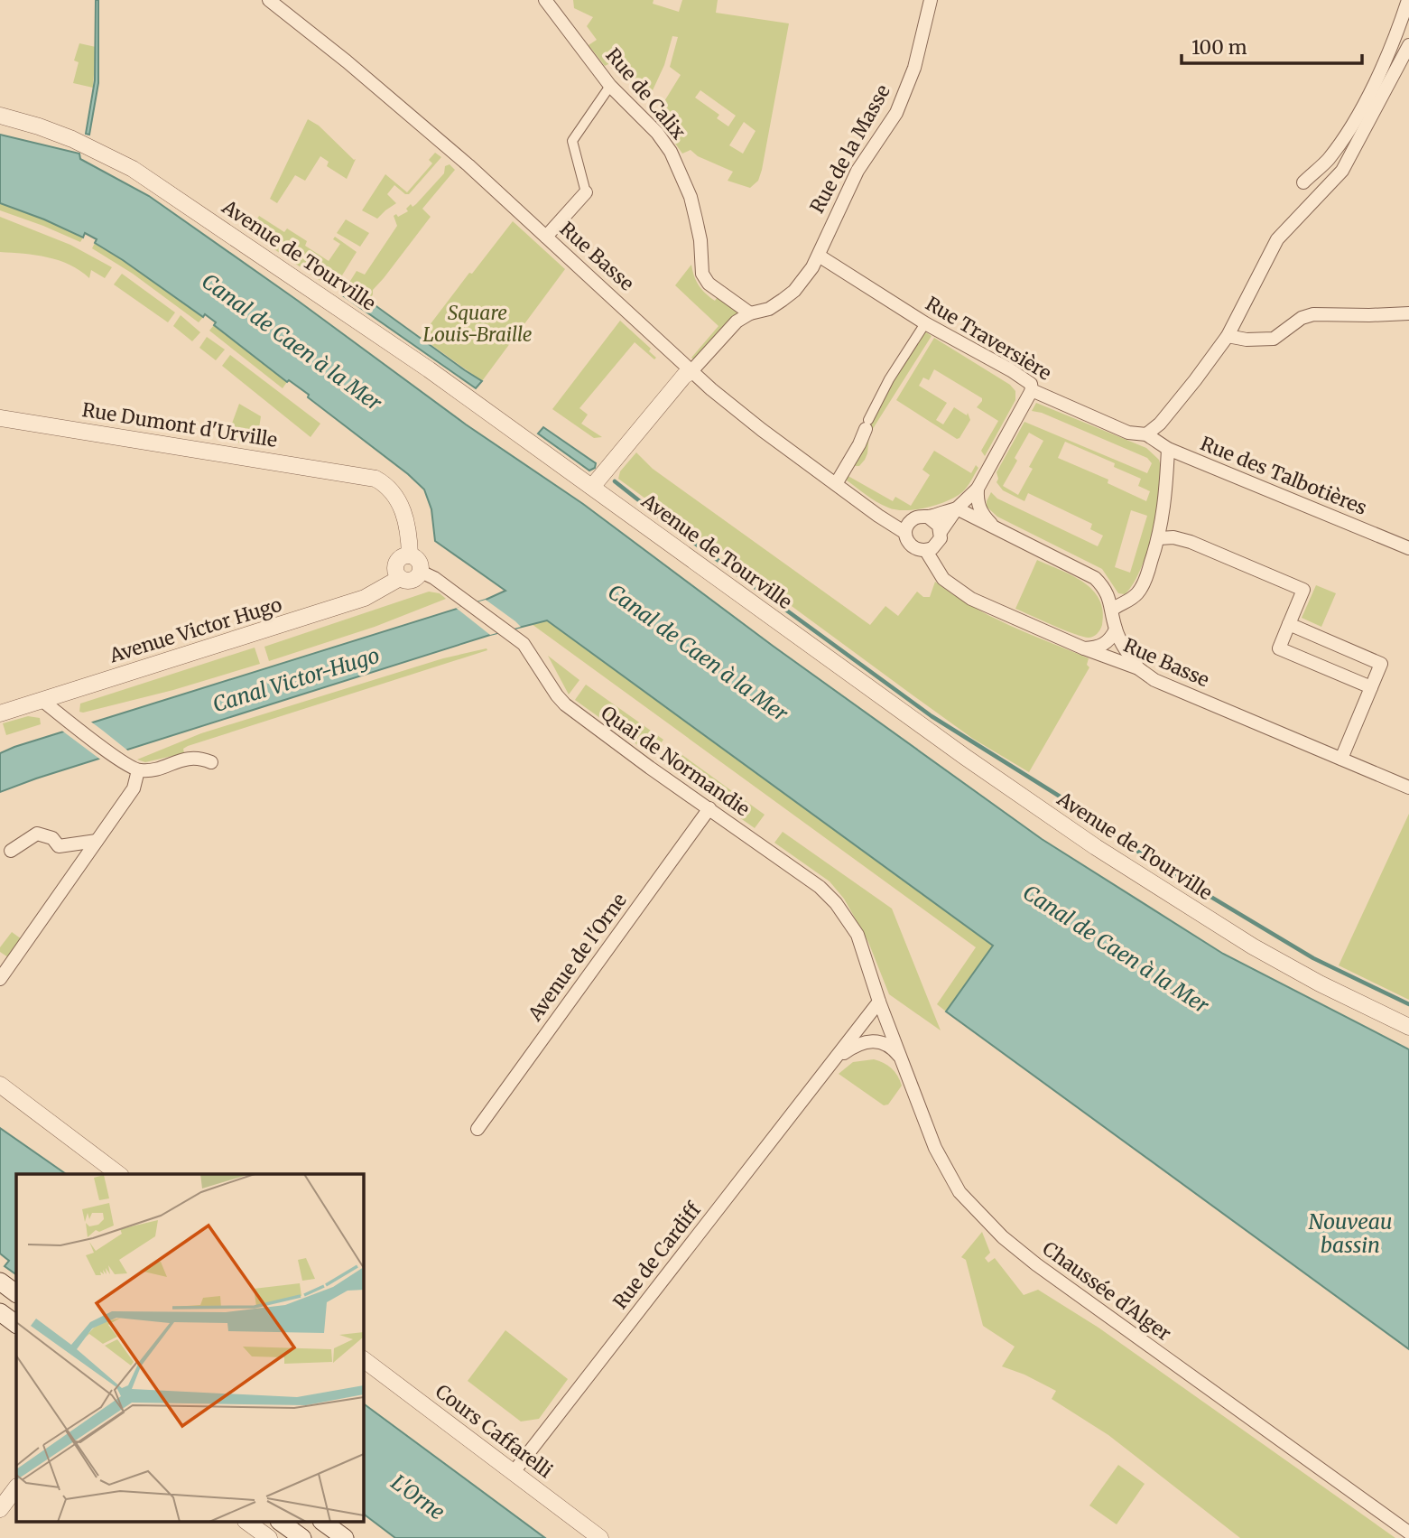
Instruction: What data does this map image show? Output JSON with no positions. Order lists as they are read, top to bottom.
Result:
{
  "streets": {
    "street": [
      "Rue de Calix",
      "Rue de la Masse",
      "Avenue de Tourville",
      "Rue Basse",
      "Rue Traversière",
      "Rue Dumont d'Urville",
      "Rue des Talbotières",
      "Avenue Victor Hugo",
      "Quai de Normandie",
      "Avenue de l'Orne",
      "Rue de Cardiff",
      "Chaussée d'Alger",
      "Cours Caffarelli"
    ]
  },
  "crossings": [
    ["Rue de Calix", "Rue de la Masse"],
    ["Rue de la Masse", "Avenue de Tourville"],
    ["Rue de la Masse", "Rue Basse"],
    ["Rue de la Masse", "Rue Traversière"],
    ["Rue Traversière", "Rue des Talbotières"],
    ["Rue Dumont d'Urville", "Avenue Victor Hugo"],
    ["Rue Dumont d'Urville", "Quai de Normandie"],
    ["Avenue Victor Hugo", "Quai de Normandie"],
    ["Quai de Normandie", "Avenue de l'Orne"],
    ["Quai de Normandie", "Rue de Cardiff"],
    ["Quai de Normandie", "Chaussée d'Alger"],
    ["Rue de Cardiff", "Chaussée d'Alger"],
    ["Rue de Cardiff", "Cours Caffarelli"]
  ],
  "water": [
    "Canal de Caen à la Mer",
    "Canal Victor-Hugo",
    "Nouveau bassin",
    "L'Orne"
  ],
  "parks": ["Square Louis-Braille"],
  "scale_bar": "100 m"
}
